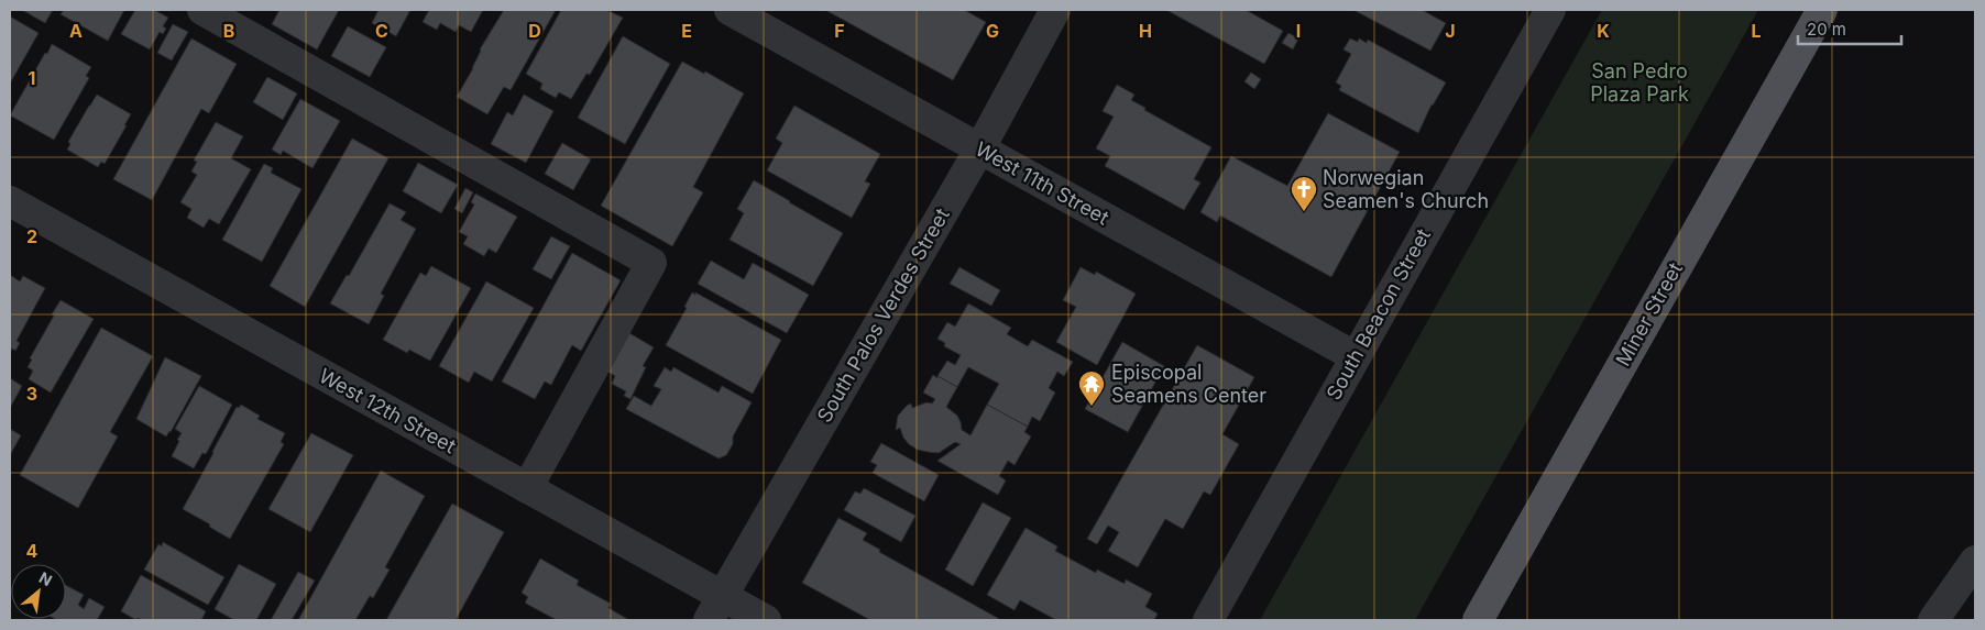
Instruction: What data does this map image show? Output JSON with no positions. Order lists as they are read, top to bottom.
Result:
{
  "streets": {
    "main road": ["Miner Street"],
    "street": [
      "West 11th Street",
      "South Beacon Street",
      "South Palos Verdes Street",
      "West 12th Street"
    ]
  },
  "crossings": [
    ["West 11th Street", "South Beacon Street"],
    ["West 11th Street", "South Palos Verdes Street"],
    ["South Palos Verdes Street", "West 12th Street"]
  ],
  "parks": ["San Pedro Plaza Park"],
  "places": {
    "church": ["Norwegian Seamen's Church"],
    "temple": ["Episcopal Seamens Center"]
  },
  "scale_bar": "20 m",
  "north": "top right",
  "grid": {
    "columns": [
      "A",
      "B",
      "C",
      "D",
      "E",
      "F",
      "G",
      "H",
      "I",
      "J",
      "K",
      "L"
    ],
    "rows": [
      "1",
      "2",
      "3",
      "4"
    ]
  }
}
